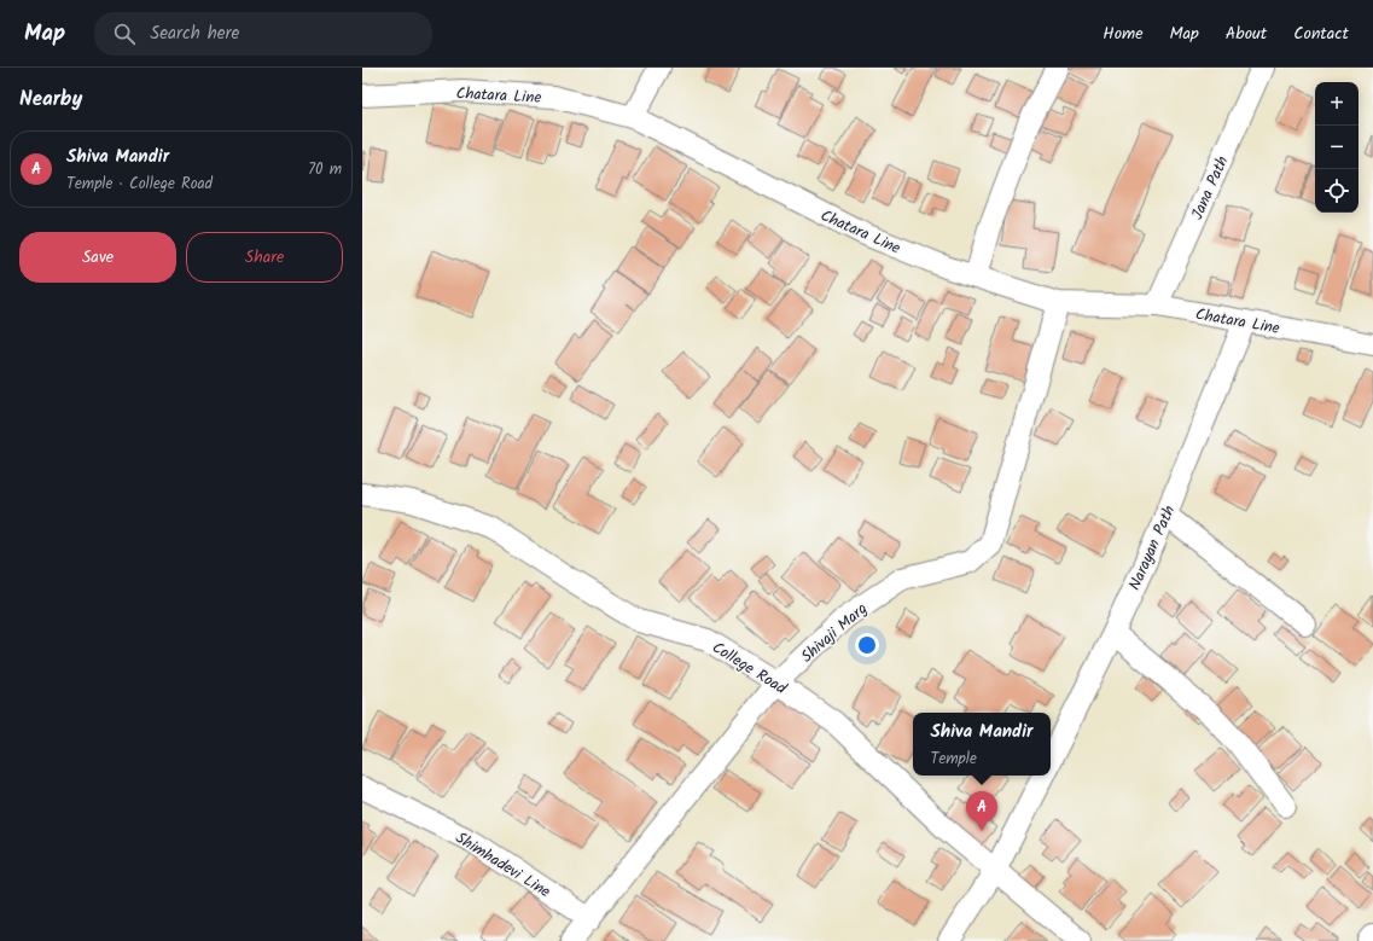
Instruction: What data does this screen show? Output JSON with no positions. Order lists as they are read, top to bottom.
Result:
{
  "streets": {
    "street": [
      "Chatara Line",
      "Jana Path",
      "Narayan Path",
      "Shivaji Marg",
      "College Road",
      "Shimhadevi Line"
    ]
  },
  "crossings": [
    ["Chatara Line", "Jana Path"],
    ["Chatara Line", "Narayan Path"],
    ["Chatara Line", "Shivaji Marg"],
    ["Shivaji Marg", "College Road"],
    ["Shivaji Marg", "Shimhadevi Line"]
  ],
  "page": {
    "header": "Map",
    "search": "Search here",
    "nav": [
      "Home",
      "Map",
      "About",
      "Contact"
    ],
    "heading": "Nearby",
    "map_buttons": ["+", "−"],
    "list": [
      {
        "mark": "A",
        "name": "Shiva Mandir",
        "note": "Temple · College Road",
        "value": "70 m"
      }
    ],
    "buttons": ["Save", "Share"],
    "popup": ["Shiva Mandir", "Temple"],
    "pins": "A"
  }
}
